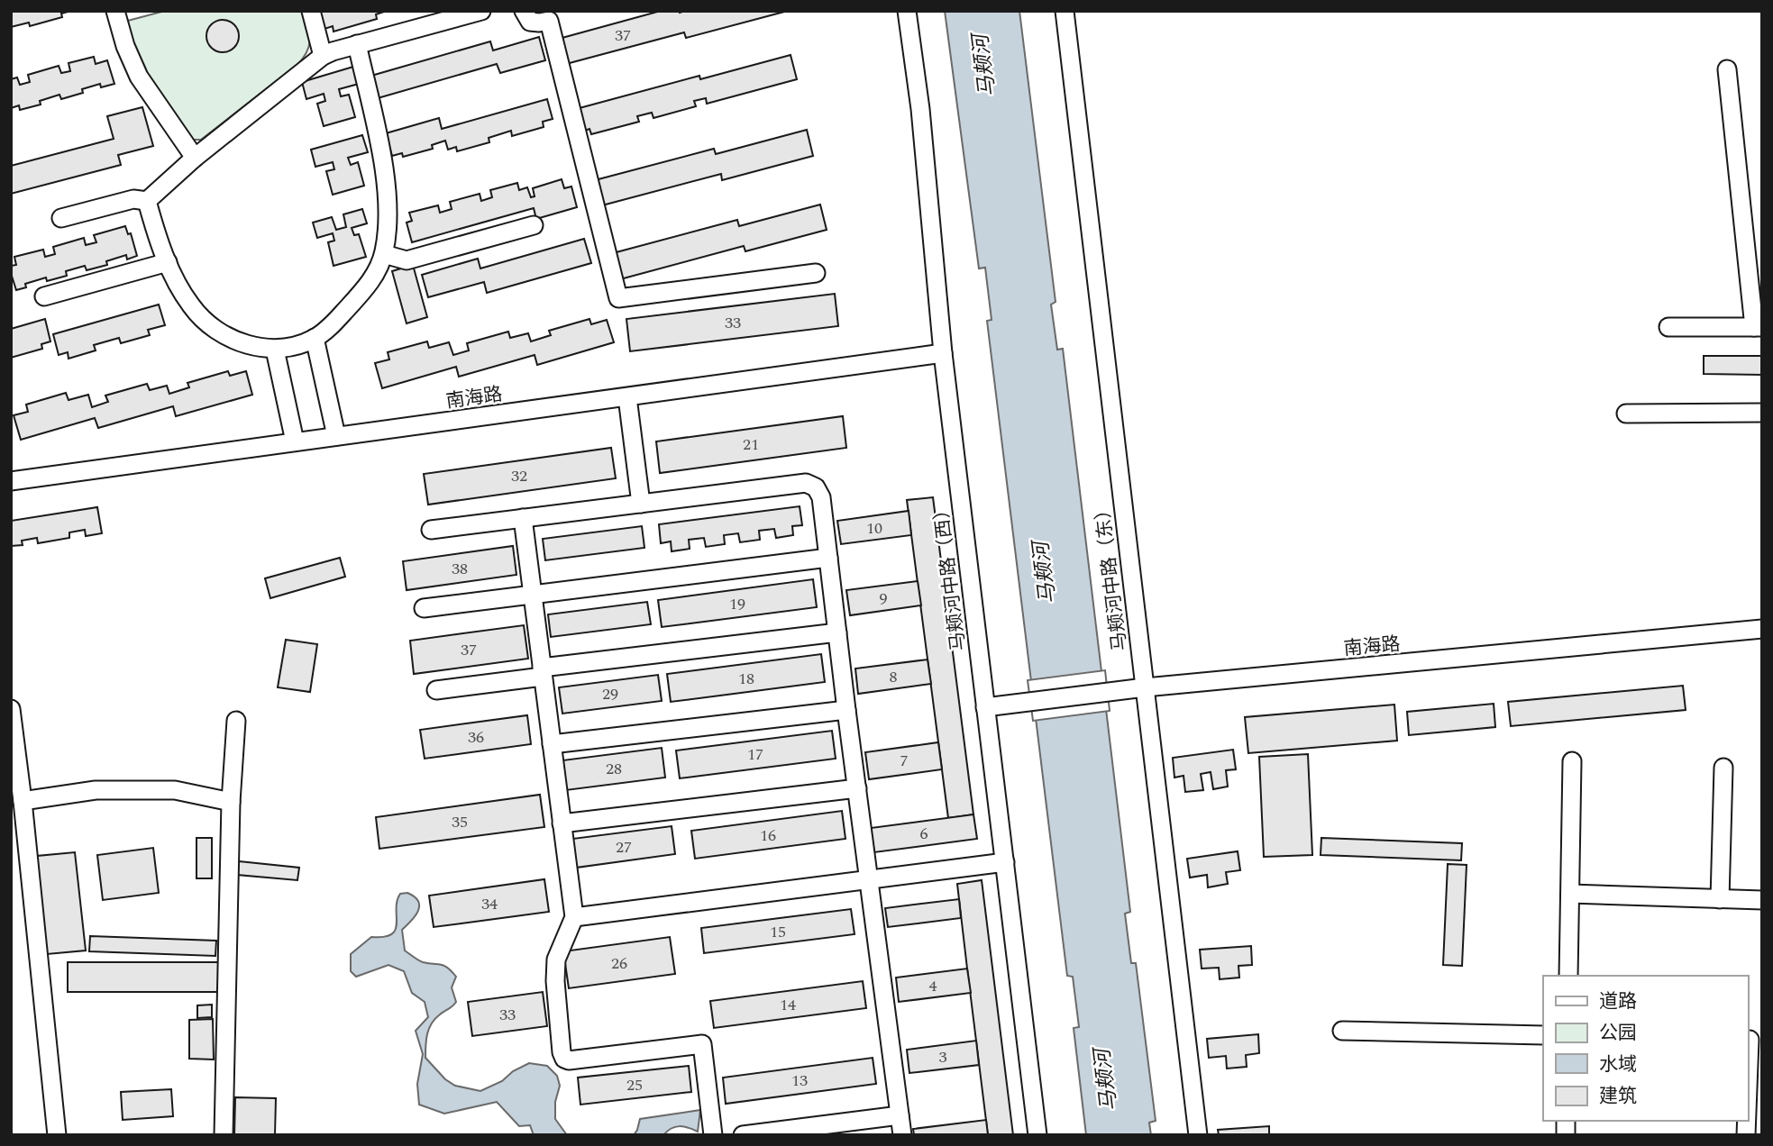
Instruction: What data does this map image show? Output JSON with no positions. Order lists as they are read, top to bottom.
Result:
{
  "streets": {
    "street": ["南海路", "马颊河中路（西）", "马颊河中路（东）"]
  },
  "crossings": [
    ["南海路", "马颊河中路（西）"],
    ["南海路", "马颊河中路（东）"]
  ],
  "water": ["马颊河"],
  "house_numbers": [
    "37",
    "33",
    "21",
    "32",
    "10",
    "38",
    "9",
    "19",
    "37",
    "8",
    "18",
    "29",
    "36",
    "17",
    "7",
    "28",
    "35",
    "6",
    "16",
    "27",
    "34",
    "15",
    "26",
    "4",
    "14",
    "33",
    "3",
    "13",
    "25"
  ],
  "legend": [
    "道路",
    "公园",
    "水域",
    "建筑"
  ]
}
